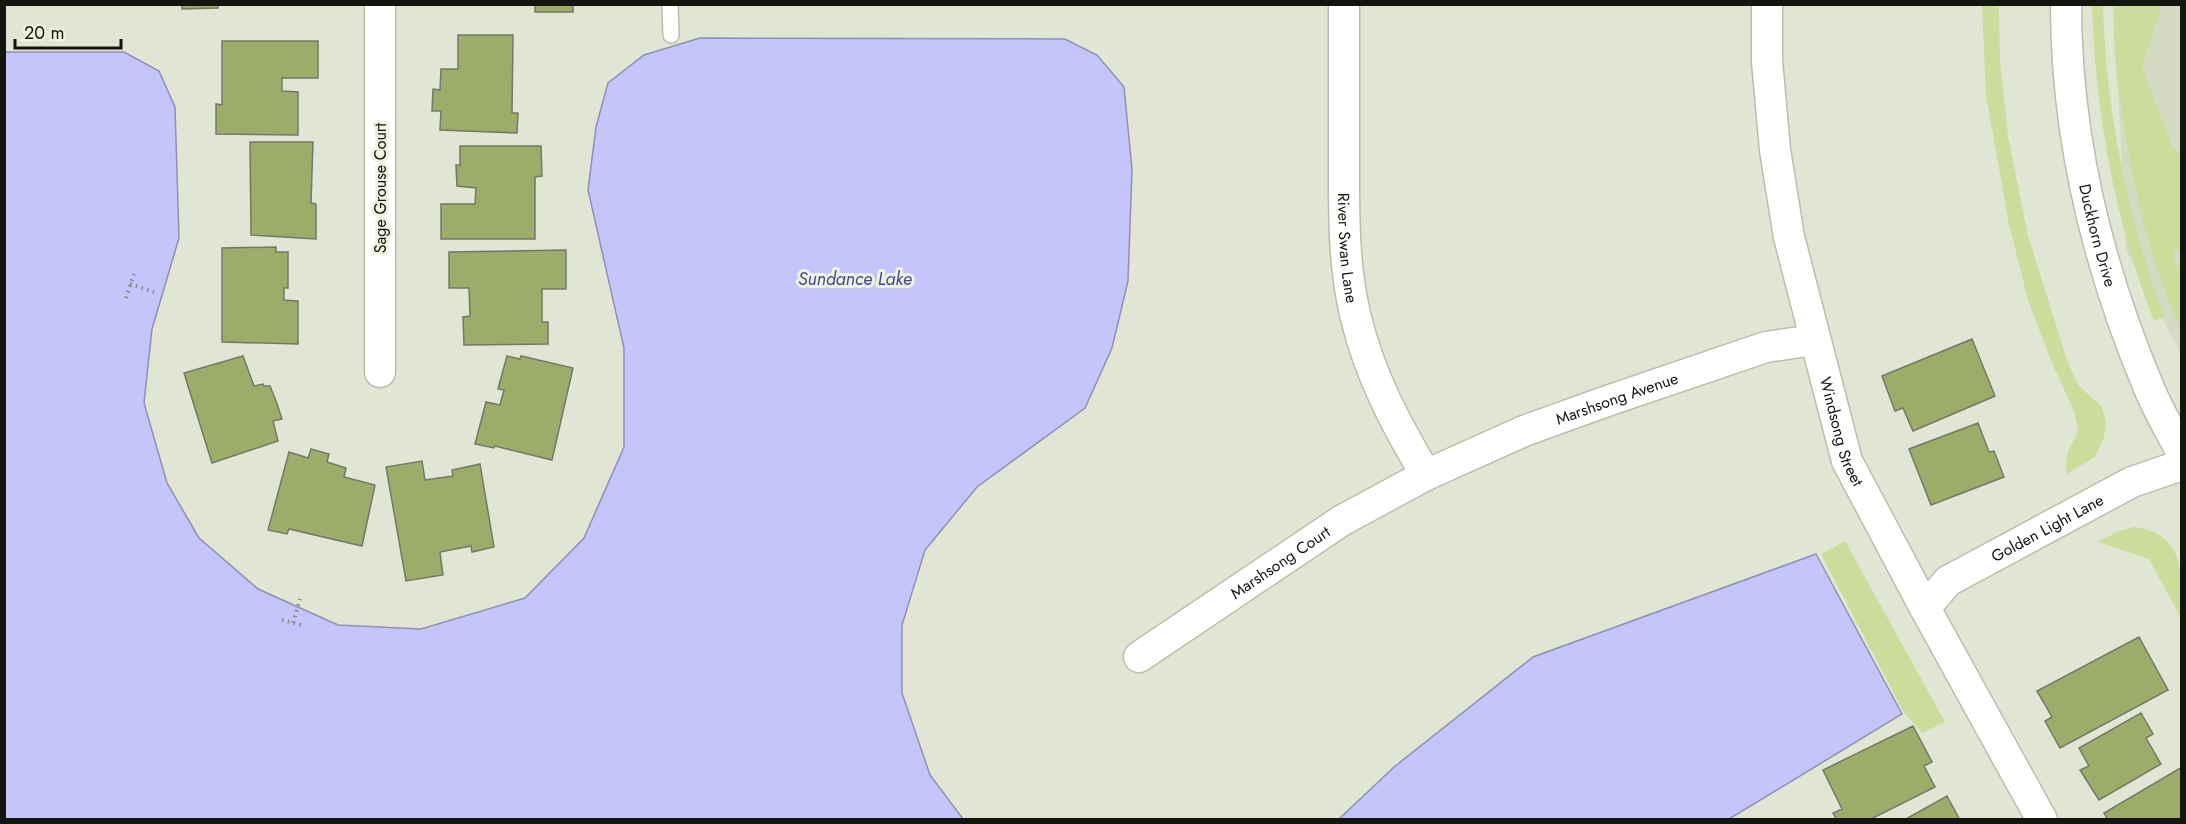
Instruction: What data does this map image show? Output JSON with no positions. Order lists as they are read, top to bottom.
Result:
{
  "streets": {
    "street": [
      "Sage Grouse Court",
      "Duckhorn Drive",
      "River Swan Lane",
      "Marshsong Avenue",
      "Windsong Street",
      "Golden Light Lane",
      "Marshsong Court"
    ]
  },
  "crossings": [
    ["River Swan Lane", "Marshsong Avenue"],
    ["River Swan Lane", "Marshsong Court"],
    ["Marshsong Avenue", "Windsong Street"],
    ["Marshsong Avenue", "Marshsong Court"],
    ["Windsong Street", "Golden Light Lane"]
  ],
  "water": ["Sundance Lake"],
  "scale_bar": "20 m"
}
